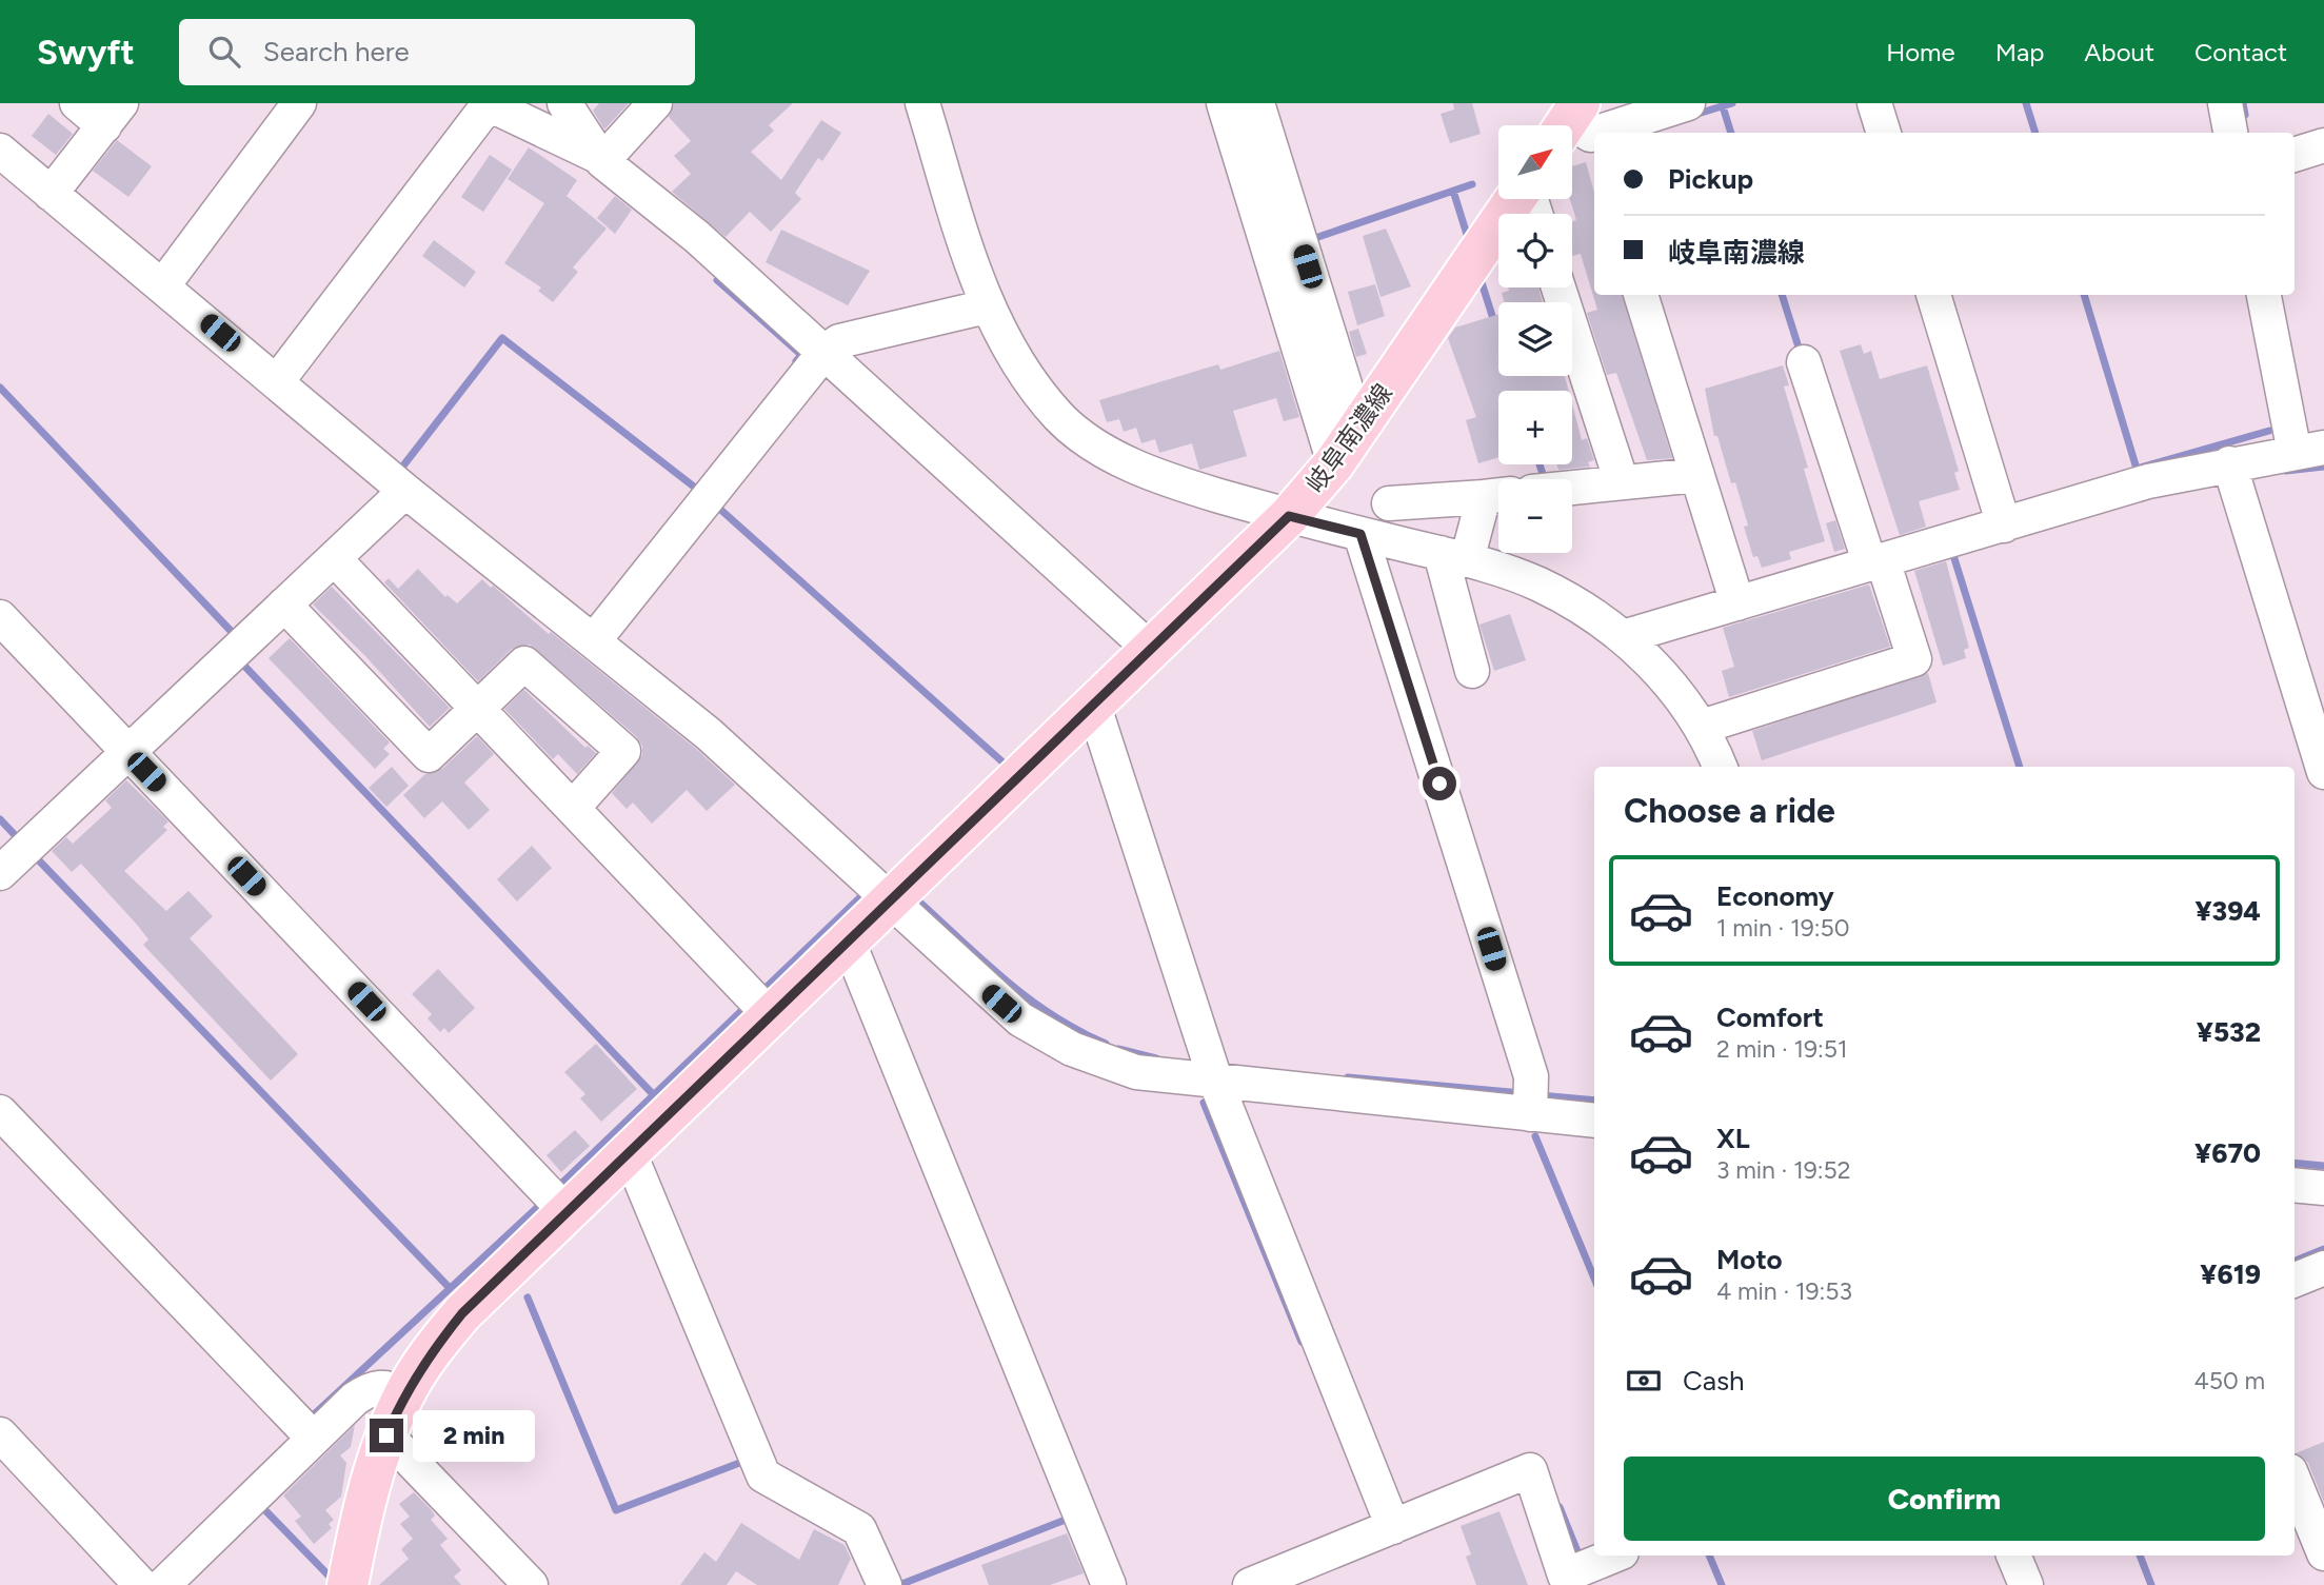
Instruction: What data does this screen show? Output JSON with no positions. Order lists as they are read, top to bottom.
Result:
{
  "streets": {
    "main road": ["岐阜南濃線"]
  },
  "north": "top right",
  "page": {
    "header": "Swyft",
    "search": "Search here",
    "nav": [
      "Home",
      "Map",
      "About",
      "Contact"
    ],
    "map_buttons": ["+", "−"],
    "banner": ["Pickup", "岐阜南濃線"],
    "heading": "Choose a ride",
    "list": [
      {
        "name": "Economy",
        "note": "1 min · 19:50",
        "value": "¥394"
      },
      {
        "name": "Comfort",
        "note": "2 min · 19:51",
        "value": "¥532"
      },
      {
        "name": "XL",
        "note": "3 min · 19:52",
        "value": "¥670"
      },
      {
        "name": "Moto",
        "note": "4 min · 19:53",
        "value": "¥619"
      }
    ],
    "pay": ["Cash", "450 m"],
    "bubble": "2 min",
    "buttons": "Confirm"
  }
}
